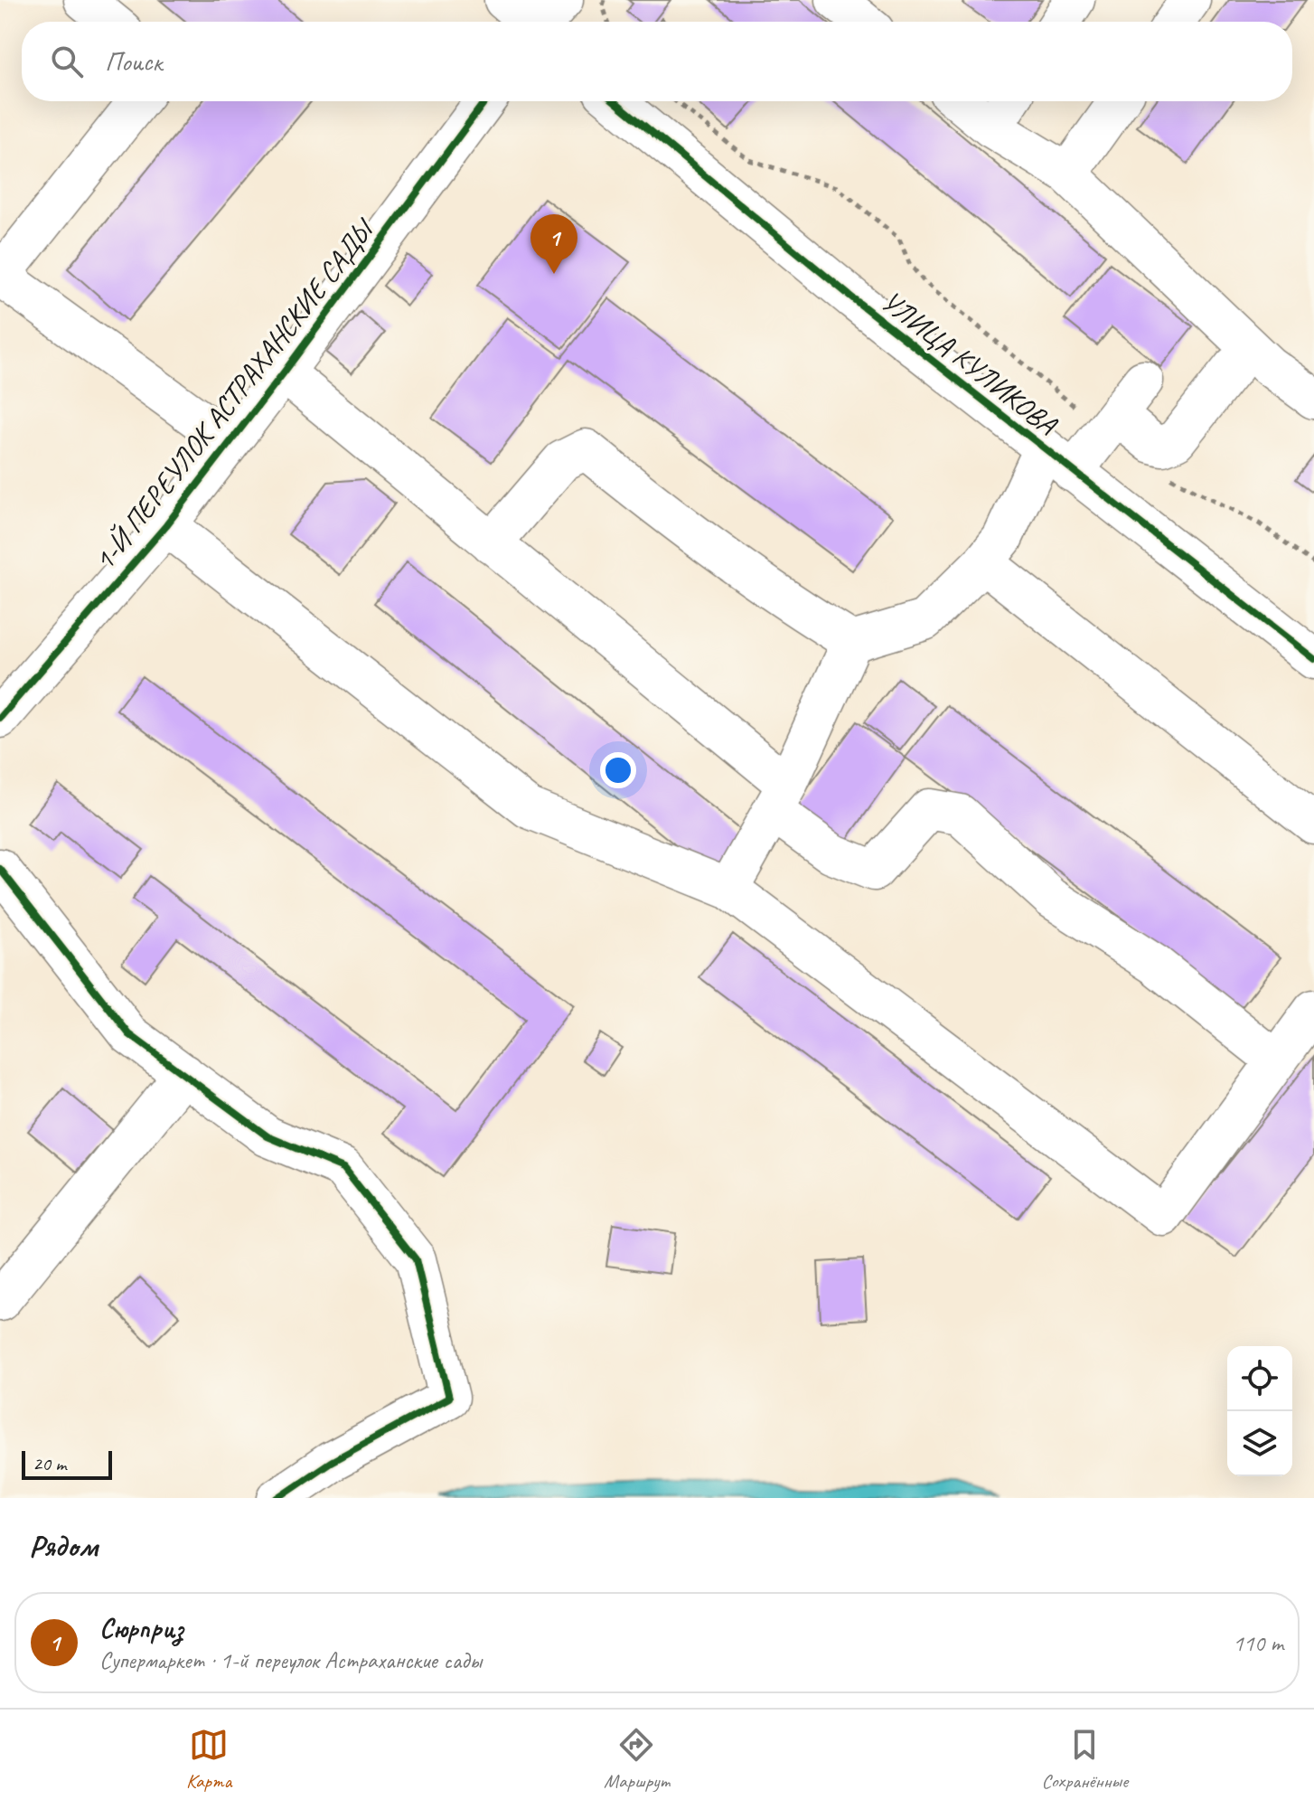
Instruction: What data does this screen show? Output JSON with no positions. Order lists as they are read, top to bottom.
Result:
{
  "streets": {
    "street": ["УЛИЦА КУЛИКОВА", "1-Й ПЕРЕУЛОК АСТРАХАНСКИЕ САДЫ"]
  },
  "scale_bar": "20 m",
  "page": {
    "search": "Поиск",
    "pins": "1",
    "scale": "20 m",
    "heading": "Рядом",
    "list": [
      {
        "mark": "1",
        "name": "Сюрприз",
        "note": "Супермаркет · 1-й переулок Астраханские сады",
        "value": "110 m"
      }
    ],
    "nav": ["Карта", "Маршрут", "Сохранённые"]
  }
}
